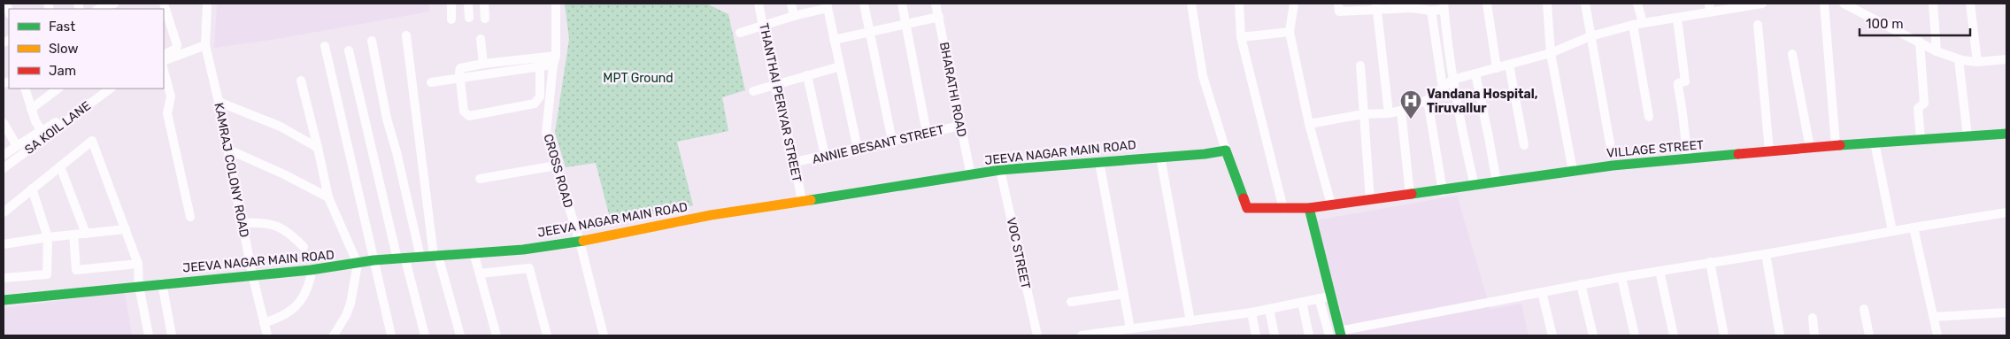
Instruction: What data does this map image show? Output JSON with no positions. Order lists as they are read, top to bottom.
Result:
{
  "streets": {
    "street": [
      "BHARATHI ROAD",
      "THANTHAI PERIYAR STREET",
      "SA KOIL LANE",
      "ANNIE BESANT STREET",
      "VILLAGE STREET",
      "JEEVA NAGAR MAIN ROAD",
      "KAMRAJ COLONY ROAD",
      "CROSS ROAD",
      "VOC STREET"
    ]
  },
  "crossings": [
    ["BHARATHI ROAD", "ANNIE BESANT STREET"],
    ["BHARATHI ROAD", "JEEVA NAGAR MAIN ROAD"],
    ["THANTHAI PERIYAR STREET", "ANNIE BESANT STREET"],
    ["THANTHAI PERIYAR STREET", "JEEVA NAGAR MAIN ROAD"],
    ["VILLAGE STREET", "JEEVA NAGAR MAIN ROAD"],
    ["JEEVA NAGAR MAIN ROAD", "KAMRAJ COLONY ROAD"],
    ["JEEVA NAGAR MAIN ROAD", "CROSS ROAD"],
    ["JEEVA NAGAR MAIN ROAD", "VOC STREET"]
  ],
  "parks": ["MPT Ground"],
  "places": {
    "hospital": ["Vandana Hospital, Tiruvallur"]
  },
  "legend": ["Fast", "Slow", "Jam"],
  "scale_bar": "100 m"
}
